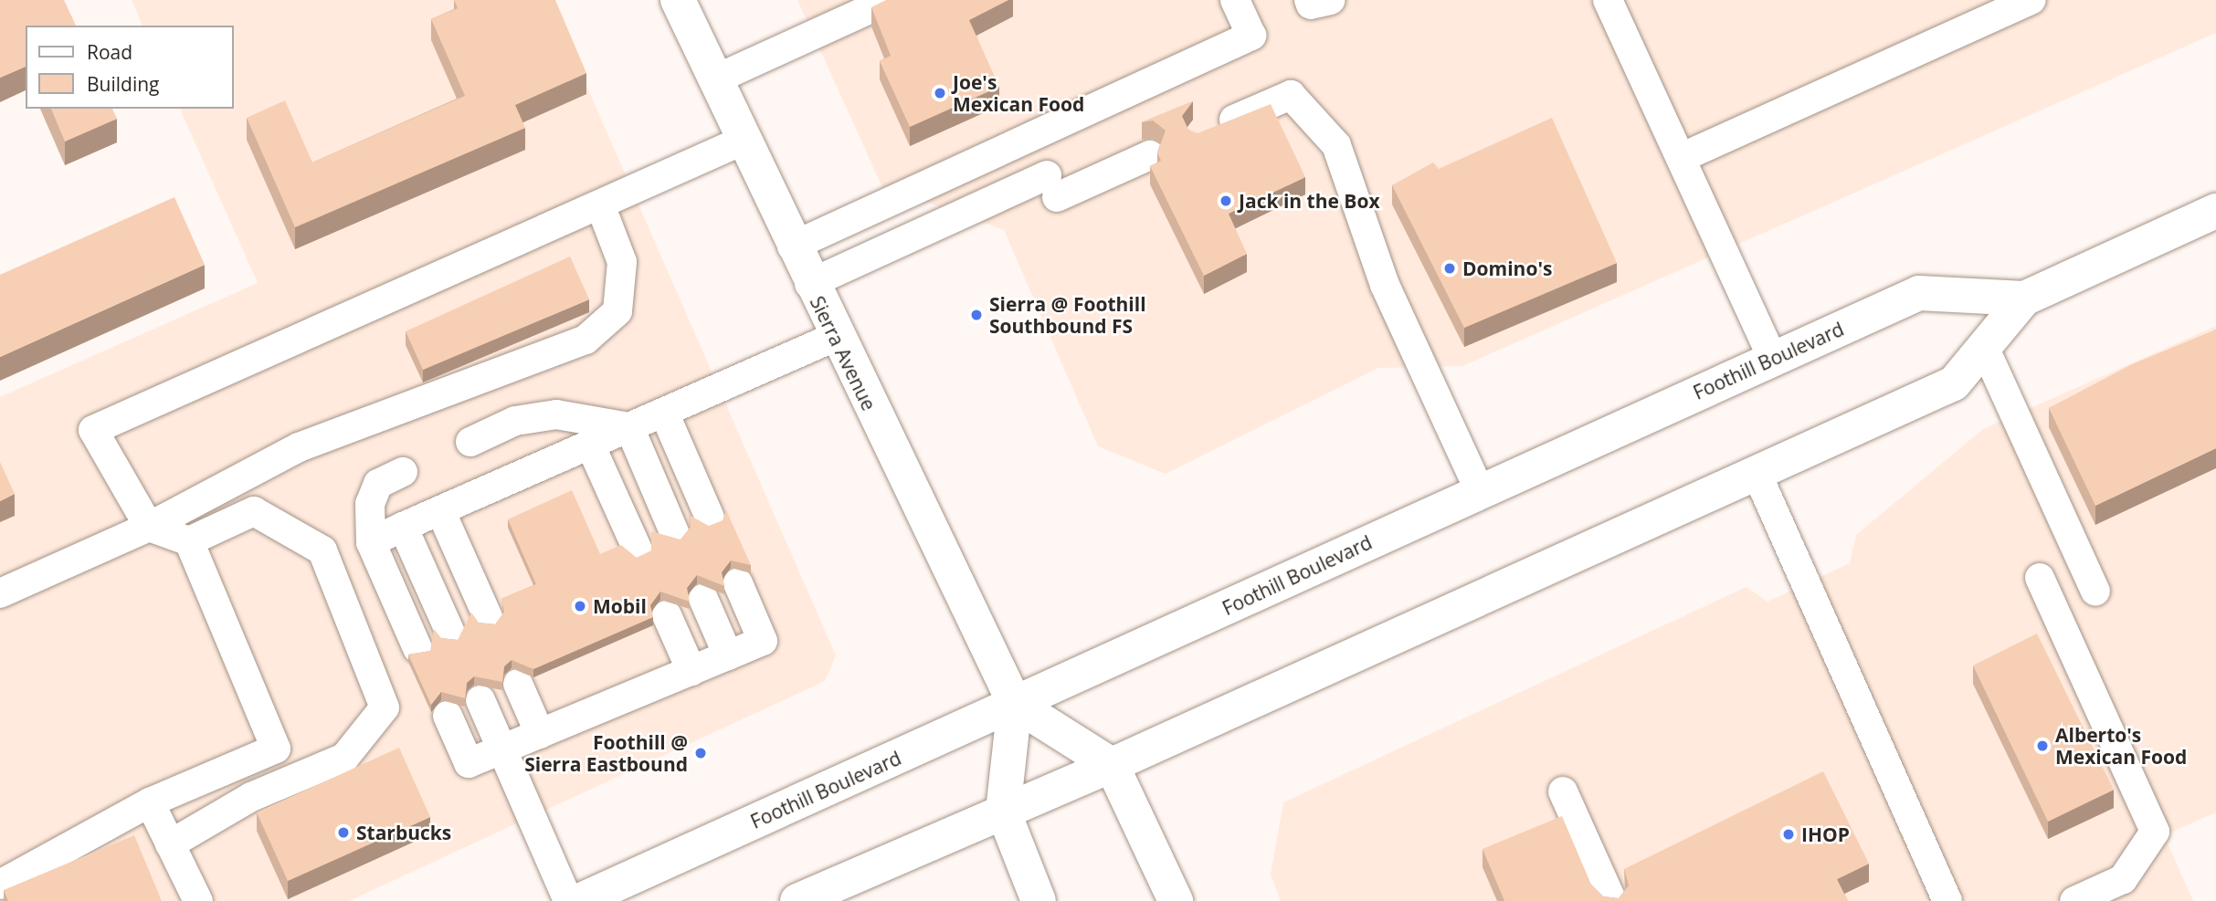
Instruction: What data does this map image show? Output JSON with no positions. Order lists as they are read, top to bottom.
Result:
{
  "streets": {
    "main road": ["Sierra Avenue", "Foothill Boulevard"]
  },
  "crossings": [
    ["Sierra Avenue", "Foothill Boulevard"]
  ],
  "places": [
    "Joe's Mexican Food",
    "Jack in the Box",
    "Domino's",
    "Sierra @ Foothill Southbound FS",
    "Mobil",
    "Alberto's Mexican Food",
    "Foothill @ Sierra Eastbound",
    "Starbucks",
    "IHOP"
  ],
  "legend": ["Road", "Building"]
}
